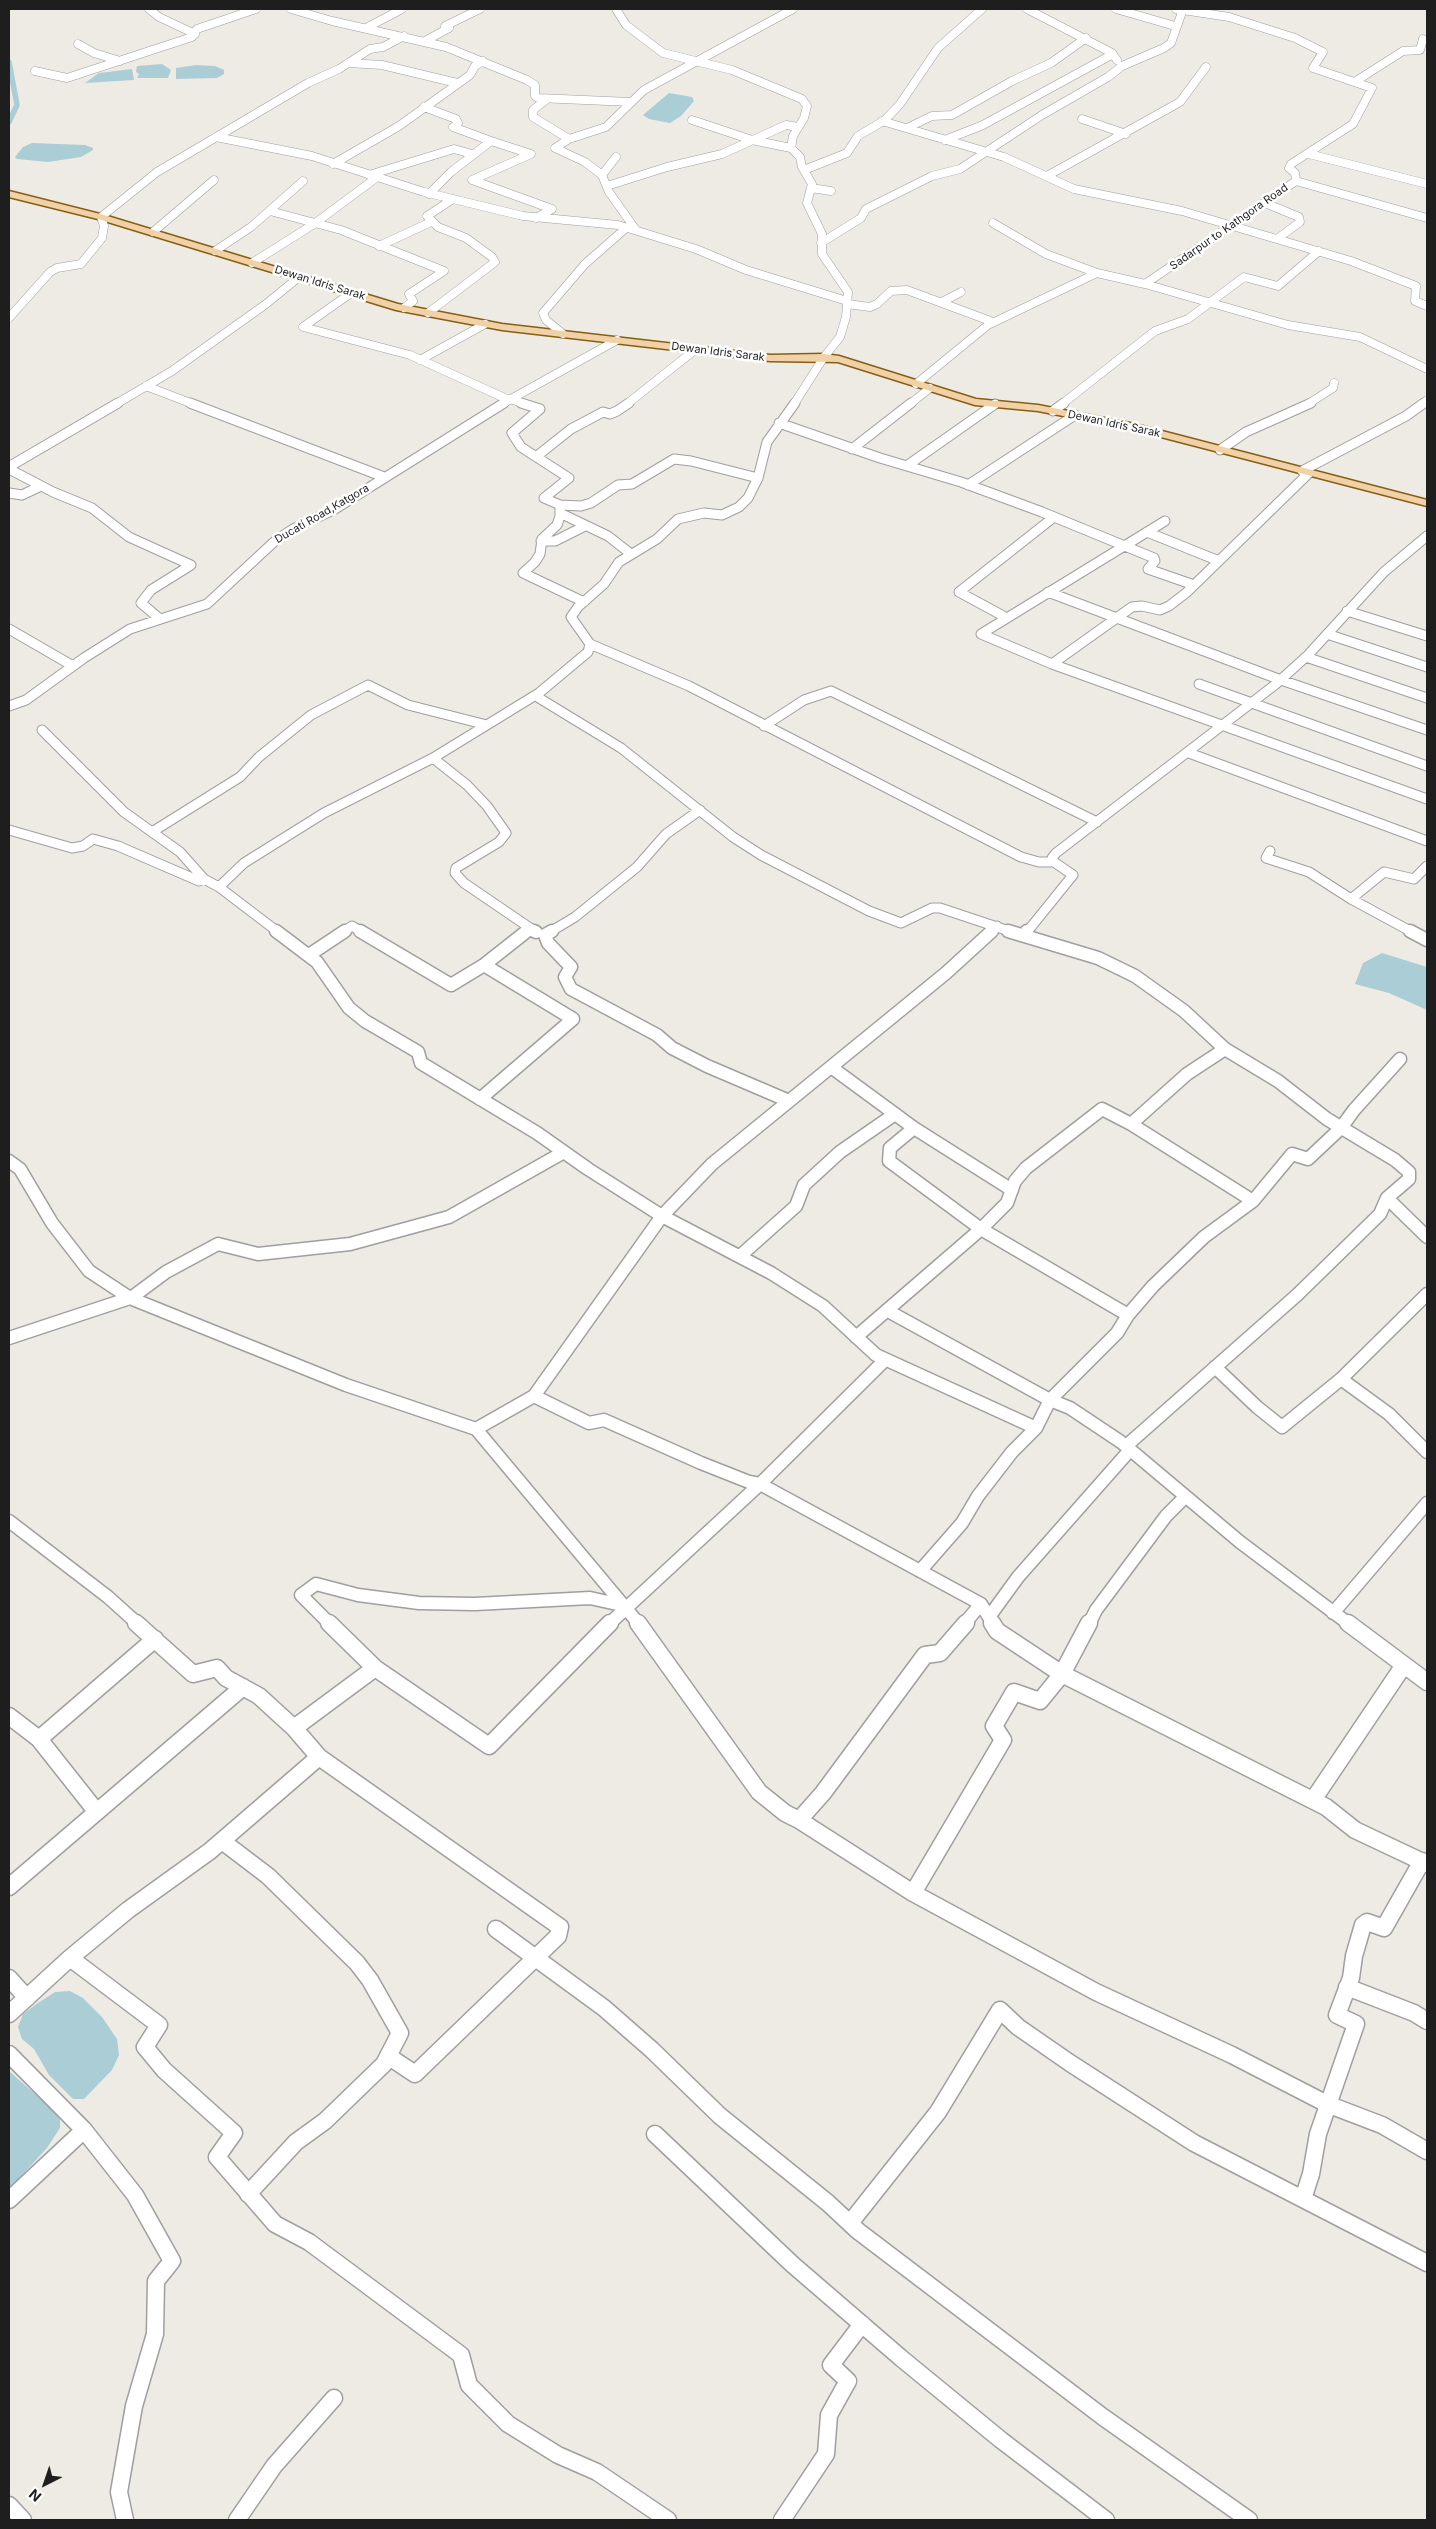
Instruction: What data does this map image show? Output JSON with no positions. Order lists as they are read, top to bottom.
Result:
{
  "streets": {
    "main road": ["Dewan Idris Sarak"],
    "street": ["Sadarpur to Kathgora Road", "Ducati Road,Katgora"]
  },
  "crossings": [
    ["Dewan Idris Sarak", "Ducati Road,Katgora"]
  ],
  "north": "bottom left"
}
